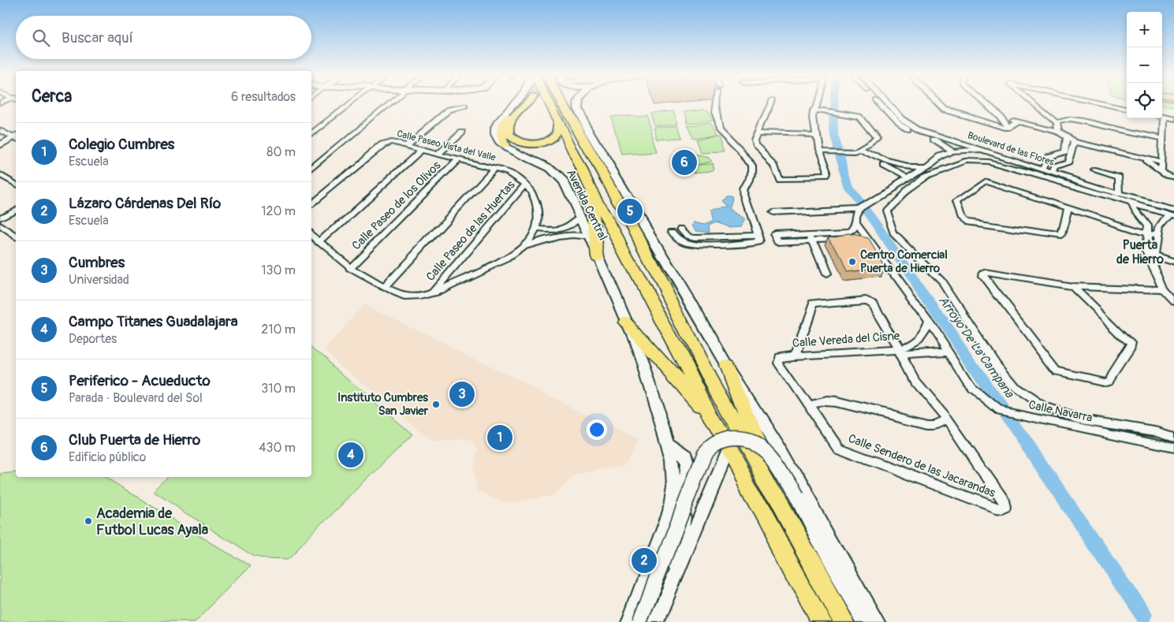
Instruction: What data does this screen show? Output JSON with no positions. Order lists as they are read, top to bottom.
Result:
{
  "streets": {
    "main road": ["Avenida Central"],
    "street": [
      "Calle Paseo Vista del Valle",
      "Boulevard de las Flores",
      "Calle Paseo de los Olivos",
      "Calle Paseo de las Huertas",
      "Calle Vereda del Cisne",
      "Calle Navarra",
      "Calle Sendero de las Jacarandas"
    ]
  },
  "crossings": [
    ["Calle Paseo Vista del Valle", "Avenida Central"],
    ["Calle Paseo Vista del Valle", "Calle Paseo de los Olivos"],
    ["Calle Paseo Vista del Valle", "Calle Paseo de las Huertas"],
    ["Boulevard de las Flores", "Calle Navarra"],
    ["Calle Vereda del Cisne", "Calle Navarra"],
    ["Calle Vereda del Cisne", "Calle Sendero de las Jacarandas"]
  ],
  "districts": ["Puerta de Hierro"],
  "water": ["Arroyo De La Campana"],
  "places": ["Centro Comercial Puerta de Hierro", "Instituto Cumbres San Javier", "Academia de Futbol Lucas Ayala"],
  "page": {
    "map_buttons": ["+", "−"],
    "search": "Buscar aquí",
    "heading": ["Cerca", "6 resultados"],
    "list": [
      {
        "mark": "1",
        "name": "Colegio Cumbres",
        "note": "Escuela",
        "value": "80 m"
      },
      {
        "mark": "2",
        "name": "Lázaro Cárdenas Del Río",
        "note": "Escuela",
        "value": "120 m"
      },
      {
        "mark": "3",
        "name": "Cumbres",
        "note": "Universidad",
        "value": "130 m"
      },
      {
        "mark": "4",
        "name": "Campo Titanes Guadalajara",
        "note": "Deportes",
        "value": "210 m"
      },
      {
        "mark": "5",
        "name": "Periferico - Acueducto",
        "note": "Parada · Boulevard del Sol",
        "value": "310 m"
      },
      {
        "mark": "6",
        "name": "Club Puerta de Hierro",
        "note": "Edificio público",
        "value": "430 m"
      }
    ],
    "pins": [
      "6",
      "5",
      "3",
      "1",
      "4",
      "2"
    ]
  }
}
